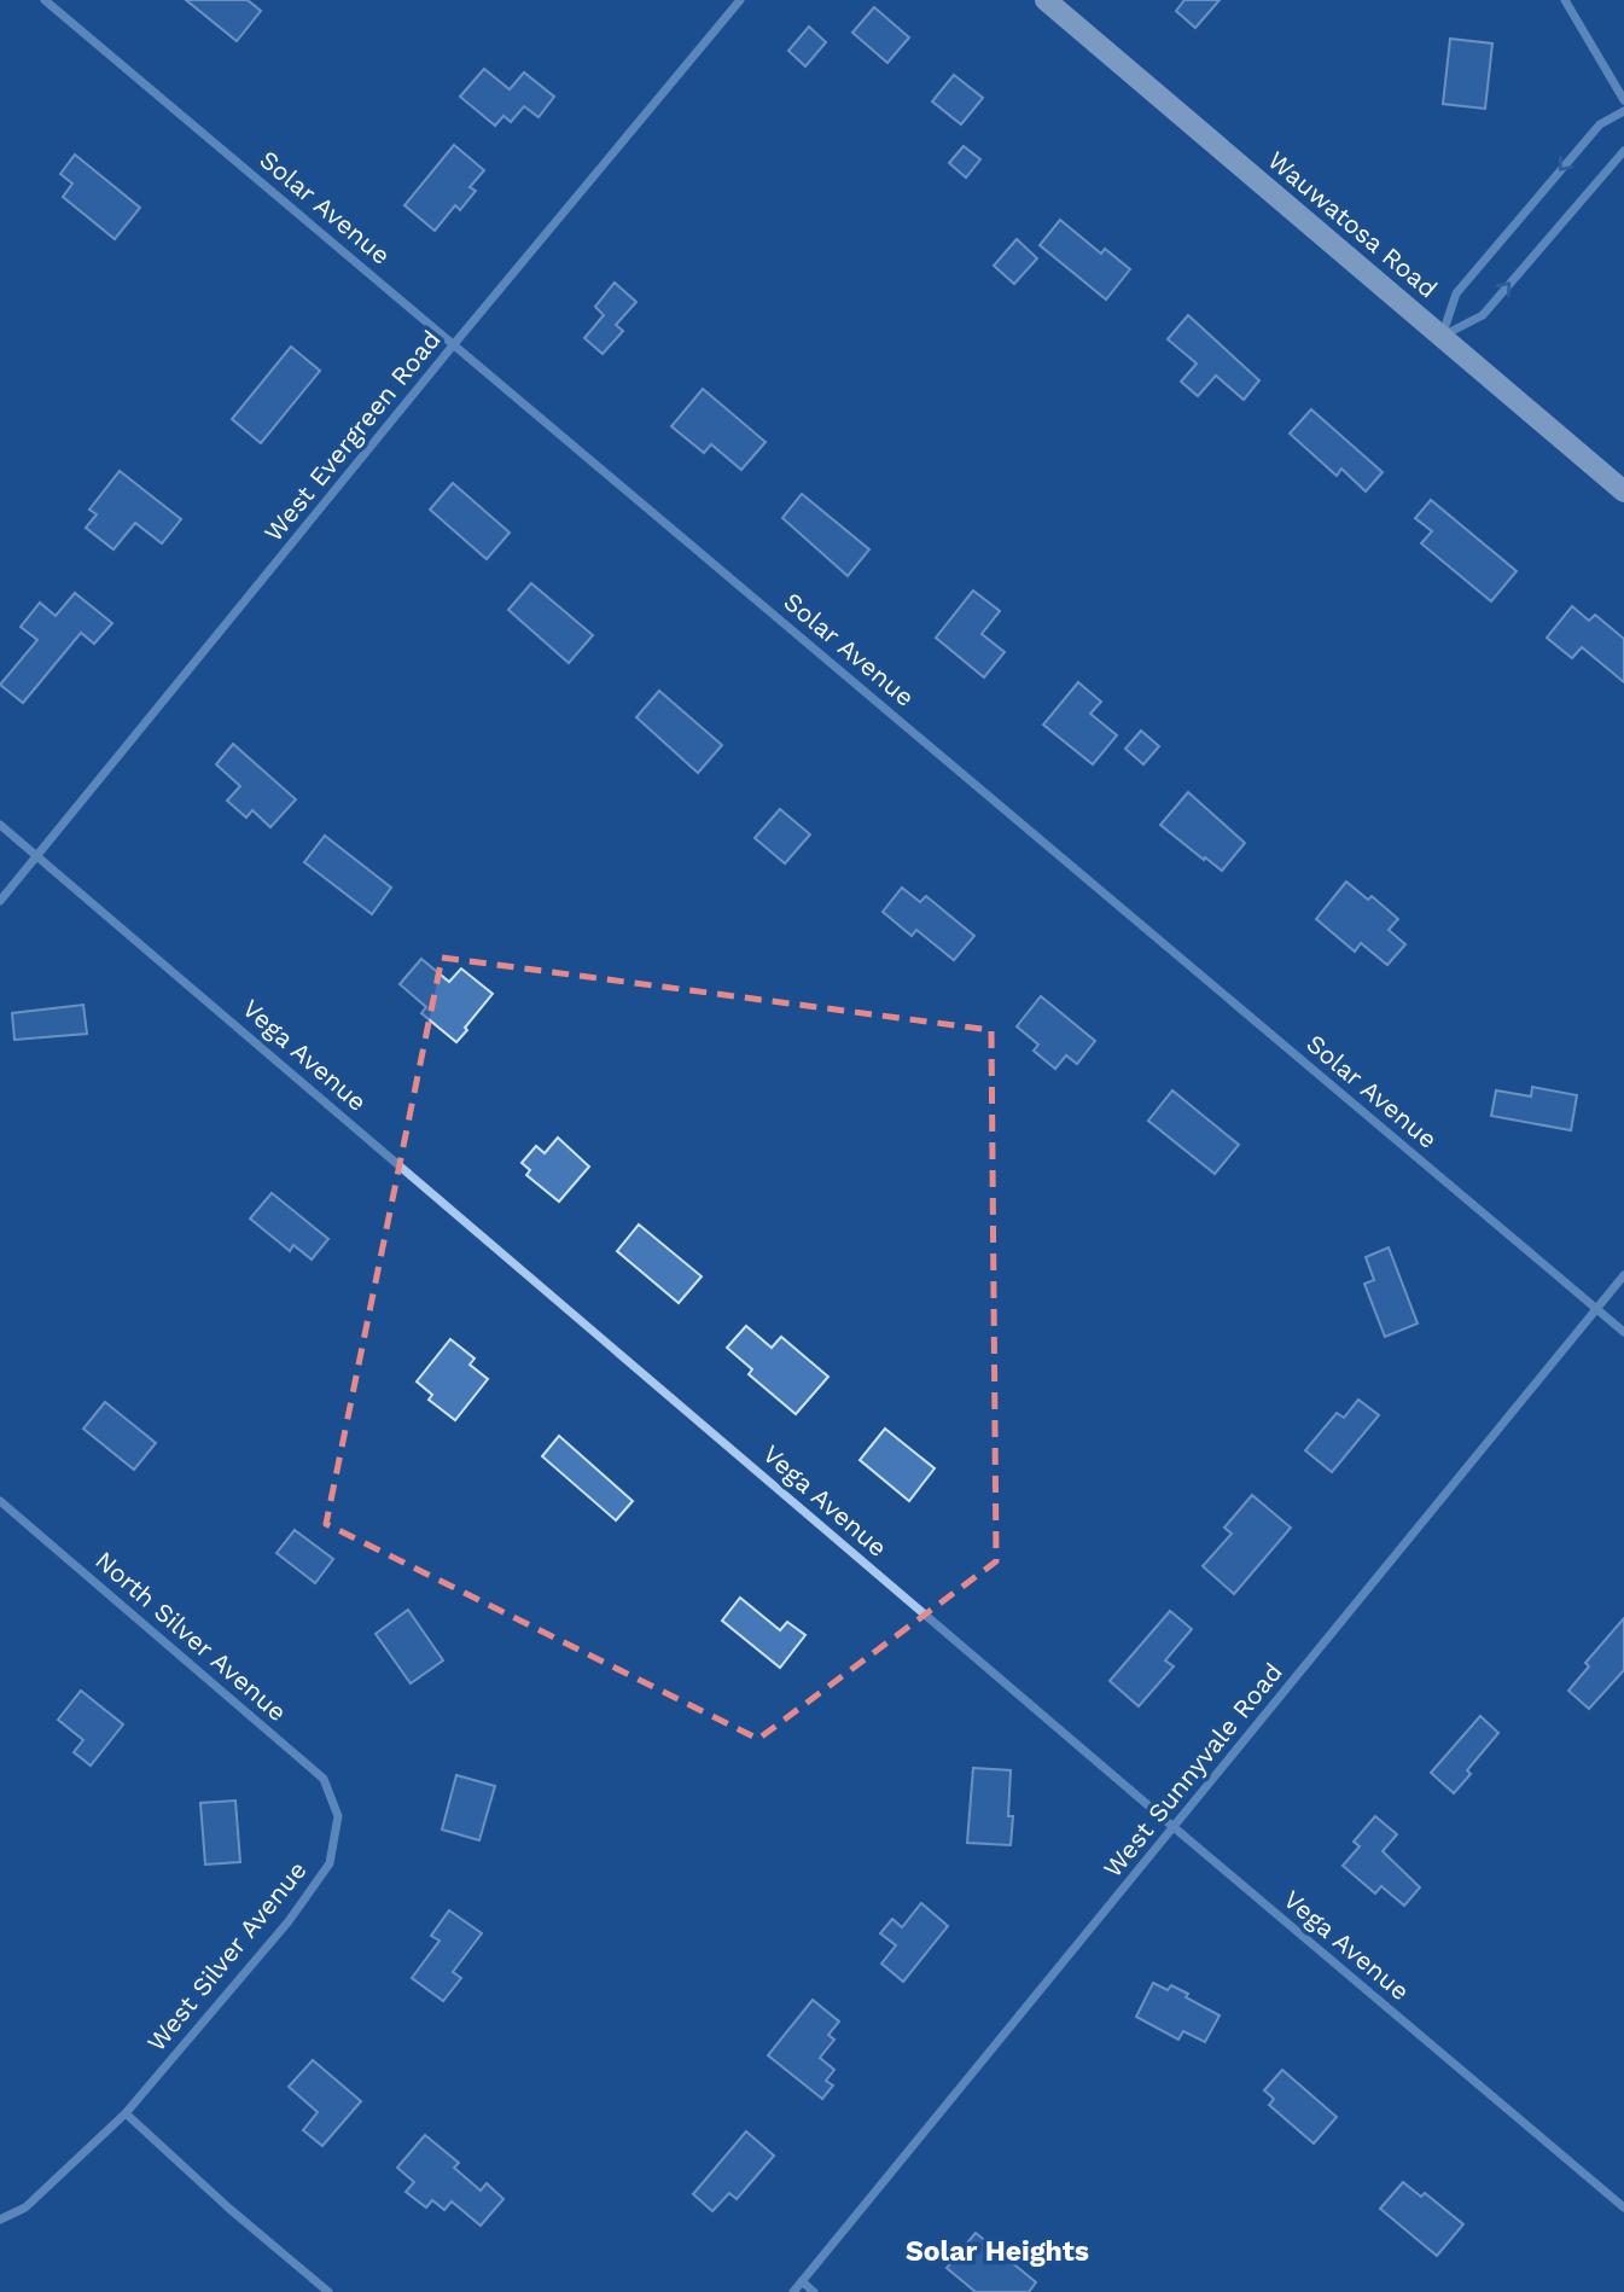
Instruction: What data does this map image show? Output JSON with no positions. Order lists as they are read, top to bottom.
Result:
{
  "streets": {
    "main road": ["Wauwatosa Road"],
    "street": [
      "Solar Avenue",
      "West Evergreen Road",
      "Vega Avenue",
      "North Silver Avenue",
      "West Sunnyvale Road",
      "West Silver Avenue"
    ]
  },
  "crossings": [
    ["Solar Avenue", "West Evergreen Road"],
    ["Solar Avenue", "West Sunnyvale Road"],
    ["West Evergreen Road", "Vega Avenue"],
    ["Vega Avenue", "West Sunnyvale Road"],
    ["North Silver Avenue", "West Silver Avenue"]
  ],
  "districts": ["Solar Heights"]
}
